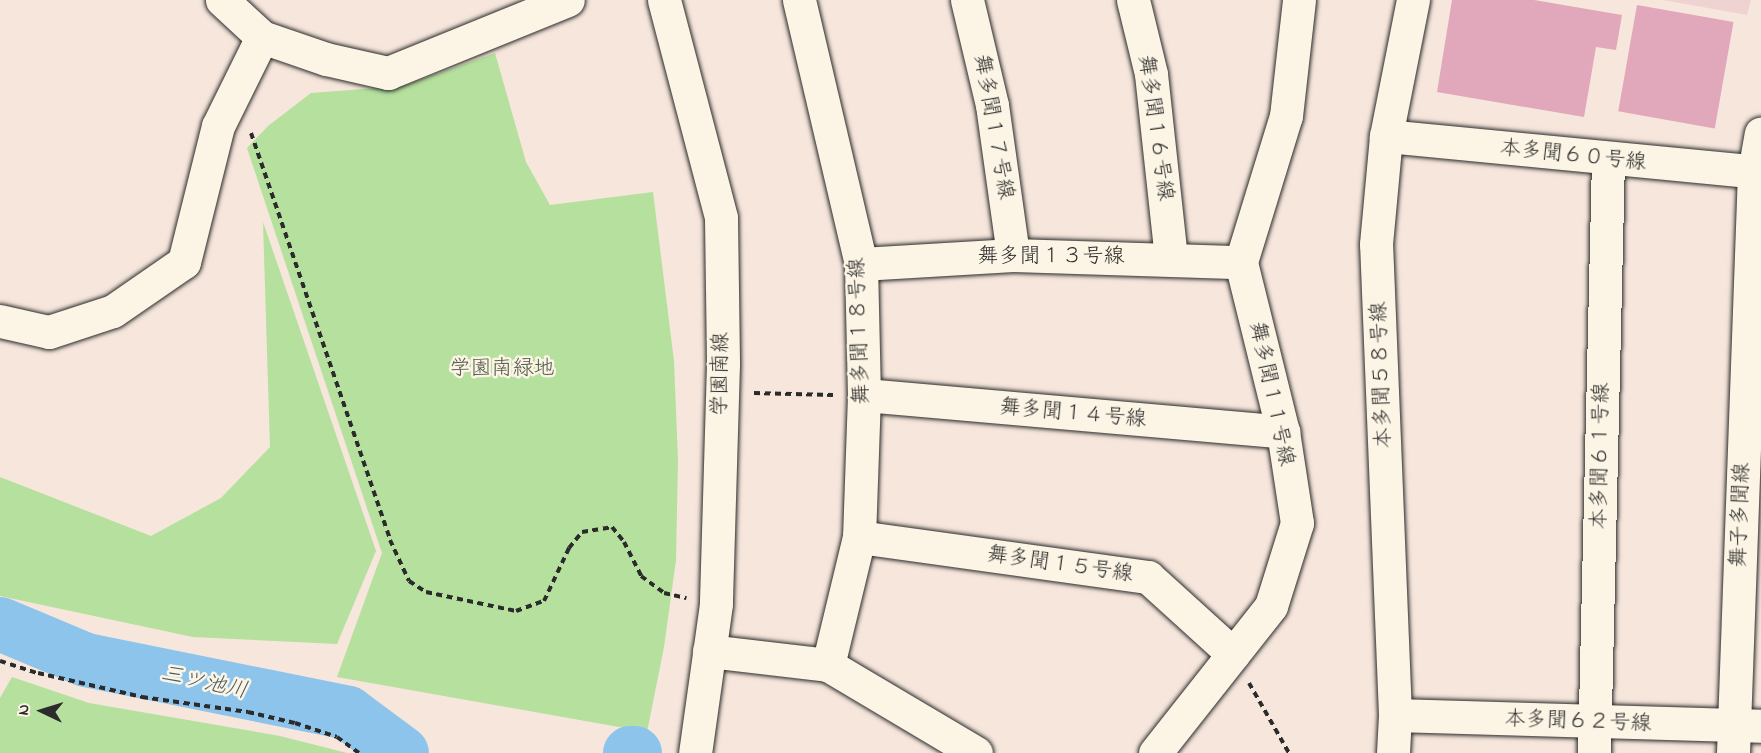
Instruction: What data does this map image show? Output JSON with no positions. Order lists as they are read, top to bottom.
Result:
{
  "streets": {
    "street": [
      "舞多聞１７号線",
      "舞多聞１６号線",
      "本多聞６０号線",
      "舞多聞１３号線",
      "舞多聞１８号線",
      "学園南線",
      "本多聞５８号線",
      "舞多聞１１号線",
      "舞多聞１４号線",
      "本多聞６１号線",
      "舞子多聞線",
      "舞多聞１５号線",
      "本多聞６２号線"
    ]
  },
  "crossings": [
    ["舞多聞１７号線", "舞多聞１３号線"],
    ["舞多聞１６号線", "舞多聞１３号線"],
    ["本多聞６０号線", "本多聞５８号線"],
    ["本多聞６０号線", "本多聞６１号線"],
    ["本多聞６０号線", "舞子多聞線"],
    ["舞多聞１３号線", "舞多聞１８号線"],
    ["舞多聞１３号線", "舞多聞１１号線"],
    ["舞多聞１８号線", "舞多聞１４号線"],
    ["舞多聞１８号線", "舞多聞１５号線"],
    ["本多聞５８号線", "本多聞６２号線"],
    ["舞多聞１１号線", "舞多聞１４号線"],
    ["舞多聞１１号線", "舞多聞１５号線"],
    ["本多聞６１号線", "本多聞６２号線"],
    ["舞子多聞線", "本多聞６２号線"]
  ],
  "water": ["三ツ池川"],
  "parks": ["学園南緑地"],
  "north": "left"
}
